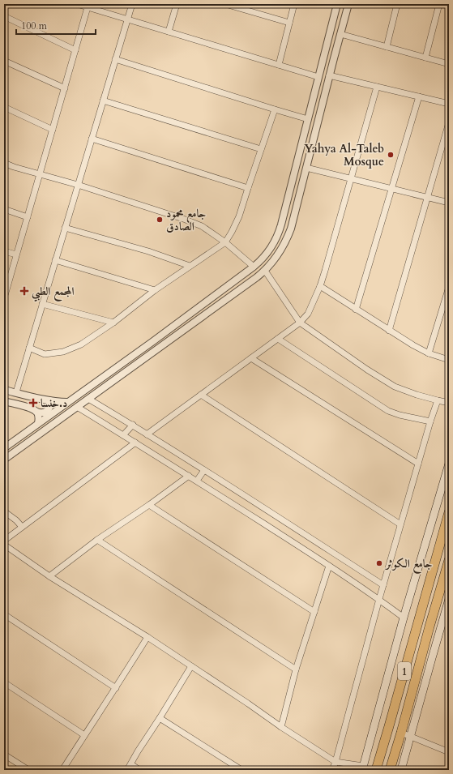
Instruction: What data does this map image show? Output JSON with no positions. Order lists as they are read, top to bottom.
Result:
{
  "streets": {
    "highway": ["1"]
  },
  "places": {
    "other": ["Yahya Al-Taleb Mosque", "جامع محمود الصادق", "جامع الكوثر"],
    "health": ["المجمع الطبي", "د.خنسا"]
  },
  "scale_bar": "100 m"
}
